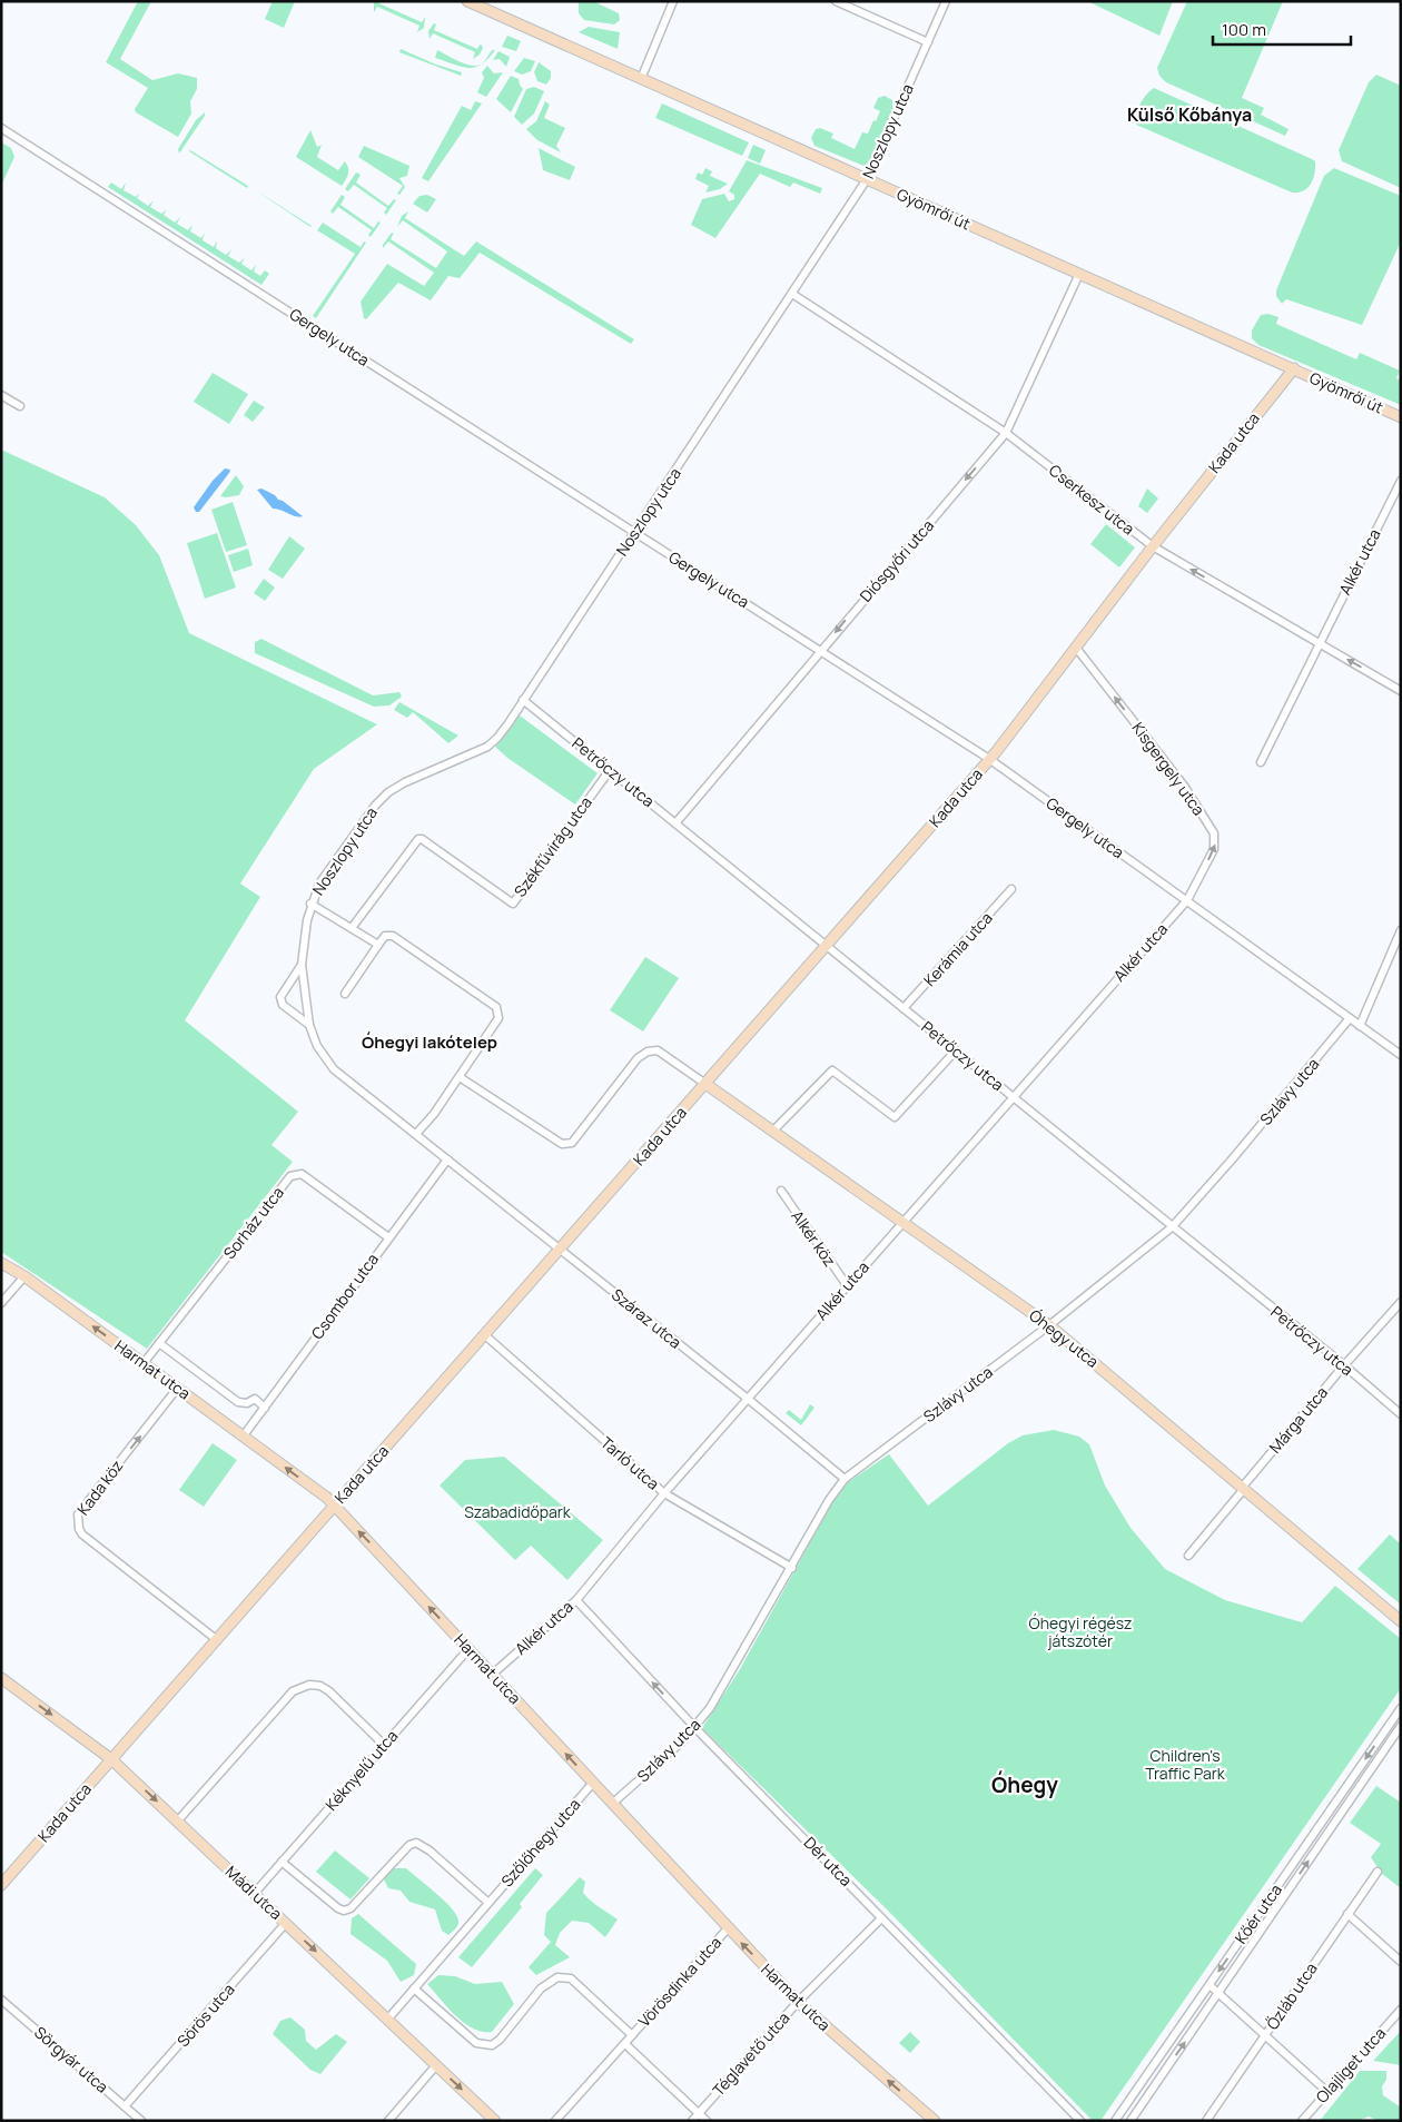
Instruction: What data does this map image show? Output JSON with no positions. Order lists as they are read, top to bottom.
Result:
{
  "streets": {
    "street": [
      "Noszlopy utca",
      "Gyömrői út",
      "Gergely utca",
      "Kada utca",
      "Cserkesz utca",
      "Diósgyőri utca",
      "Alkér utca",
      "Kisgergely utca",
      "Petrőczy utca",
      "Székfűvirág utca",
      "Kerámia utca",
      "Szlávy utca",
      "Sorház utca",
      "Alkér köz",
      "Csombor utca",
      "Száraz utca",
      "Óhegy utca",
      "Harmat utca",
      "Márga utca",
      "Tarló utca",
      "Kada köz",
      "Kéknyelű utca",
      "Szőlőhegy utca",
      "Dér utca",
      "Mádi utca",
      "Kőér utca",
      "Vörösdinka utca",
      "Őzláb utca",
      "Sörös utca",
      "Téglavető utca",
      "Sörgyár utca",
      "Olajliget utca"
    ]
  },
  "crossings": [
    ["Noszlopy utca", "Gyömrői út"],
    ["Noszlopy utca", "Gergely utca"],
    ["Noszlopy utca", "Cserkesz utca"],
    ["Noszlopy utca", "Petrőczy utca"],
    ["Noszlopy utca", "Csombor utca"],
    ["Noszlopy utca", "Száraz utca"],
    ["Gyömrői út", "Kada utca"],
    ["Gyömrői út", "Diósgyőri utca"],
    ["Gergely utca", "Kada utca"],
    ["Gergely utca", "Diósgyőri utca"],
    ["Gergely utca", "Alkér utca"],
    ["Gergely utca", "Kisgergely utca"],
    ["Gergely utca", "Szlávy utca"],
    ["Kada utca", "Cserkesz utca"],
    ["Kada utca", "Kisgergely utca"],
    ["Kada utca", "Petrőczy utca"],
    ["Kada utca", "Száraz utca"],
    ["Kada utca", "Óhegy utca"],
    ["Kada utca", "Harmat utca"],
    ["Kada utca", "Tarló utca"],
    ["Kada utca", "Kada köz"],
    ["Kada utca", "Mádi utca"],
    ["Cserkesz utca", "Diósgyőri utca"],
    ["Cserkesz utca", "Alkér utca"],
    ["Diósgyőri utca", "Petrőczy utca"],
    ["Alkér utca", "Kisgergely utca"],
    ["Alkér utca", "Petrőczy utca"],
    ["Alkér utca", "Alkér köz"],
    ["Alkér utca", "Száraz utca"],
    ["Alkér utca", "Óhegy utca"],
    ["Alkér utca", "Harmat utca"],
    ["Alkér utca", "Tarló utca"],
    ["Alkér utca", "Dér utca"],
    ["Petrőczy utca", "Székfűvirág utca"],
    ["Petrőczy utca", "Kerámia utca"],
    ["Petrőczy utca", "Szlávy utca"],
    ["Petrőczy utca", "Márga utca"],
    ["Szlávy utca", "Száraz utca"],
    ["Szlávy utca", "Óhegy utca"],
    ["Szlávy utca", "Harmat utca"],
    ["Szlávy utca", "Tarló utca"],
    ["Szlávy utca", "Dér utca"],
    ["Sorház utca", "Csombor utca"],
    ["Sorház utca", "Harmat utca"],
    ["Csombor utca", "Száraz utca"],
    ["Csombor utca", "Harmat utca"],
    ["Óhegy utca", "Márga utca"],
    ["Harmat utca", "Kada köz"],
    ["Harmat utca", "Kéknyelű utca"],
    ["Harmat utca", "Szőlőhegy utca"],
    ["Harmat utca", "Vörösdinka utca"],
    ["Harmat utca", "Téglavető utca"],
    ["Kéknyelű utca", "Mádi utca"],
    ["Szőlőhegy utca", "Mádi utca"],
    ["Szőlőhegy utca", "Vörösdinka utca"],
    ["Dér utca", "Téglavető utca"],
    ["Mádi utca", "Sörös utca"],
    ["Sörös utca", "Sörgyár utca"]
  ],
  "one_way": [
    "Cserkesz utca",
    "Diósgyőri utca",
    "Kisgergely utca",
    "Harmat utca",
    "Mádi utca"
  ],
  "districts": ["Külső Kőbánya", "Óhegyi lakótelep", "Óhegy"],
  "parks": ["Szabadidőpark", "Óhegyi régész játszótér", "Children's Traffic Park"],
  "scale_bar": "100 m"
}
